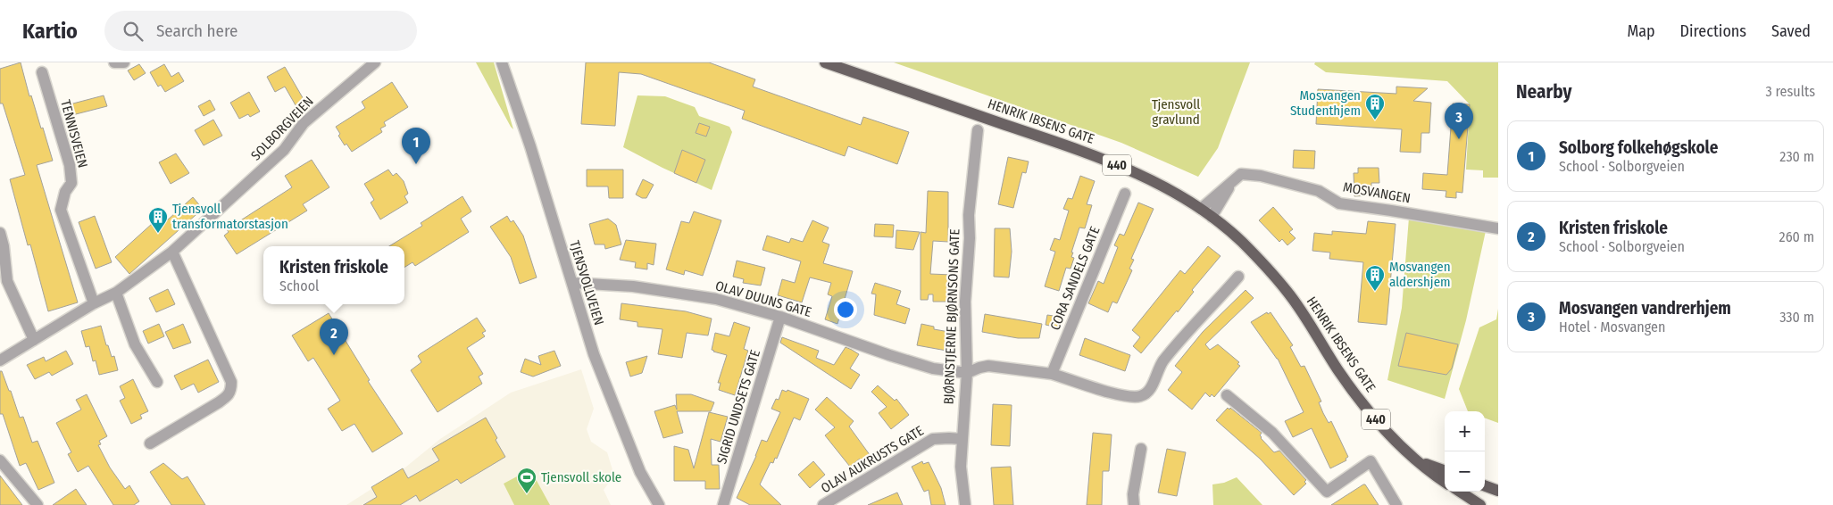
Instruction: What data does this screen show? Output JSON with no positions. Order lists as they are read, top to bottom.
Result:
{
  "streets": {
    "main road": ["HENRIK IBSENS GATE", "440"],
    "street": [
      "SOLBORGVEIEN",
      "TENNISVEIEN",
      "MOSVANGEN",
      "CORA SANDELS GATE",
      "TJENSVOLLVEIEN",
      "OLAV DUUNS GATE",
      "BJØRNSTJERNE BJØRNSONS GATE",
      "SIGRID UNDSETS GATE",
      "OLAV AUKRUSTS GATE"
    ]
  },
  "crossings": [
    ["HENRIK IBSENS GATE", "MOSVANGEN"],
    ["SOLBORGVEIEN", "TENNISVEIEN"],
    ["TJENSVOLLVEIEN", "OLAV DUUNS GATE"],
    ["OLAV DUUNS GATE", "BJØRNSTJERNE BJØRNSONS GATE"],
    ["OLAV DUUNS GATE", "SIGRID UNDSETS GATE"],
    ["BJØRNSTJERNE BJØRNSONS GATE", "OLAV AUKRUSTS GATE"]
  ],
  "parks": ["Tjensvoll gravlund"],
  "places": {
    "building": ["Mosvangen Studenthjem", "Tjensvoll transformatorstasjon", "Mosvangen aldershjem"],
    "sports": ["Tjensvoll skole"]
  },
  "page": {
    "header": "Kartio",
    "search": "Search here",
    "nav": ["Map", "Directions", "Saved"],
    "heading": ["Nearby", "3 results"],
    "pins": ["3", "1", "2"],
    "list": [
      {
        "mark": "1",
        "name": "Solborg folkehøgskole",
        "note": "School · Solborgveien",
        "value": "230 m"
      },
      {
        "mark": "2",
        "name": "Kristen friskole",
        "note": "School · Solborgveien",
        "value": "260 m"
      },
      {
        "mark": "3",
        "name": "Mosvangen vandrerhjem",
        "note": "Hotel · Mosvangen",
        "value": "330 m"
      }
    ],
    "popup": ["Kristen friskole", "School"],
    "map_buttons": ["+", "−"]
  }
}
